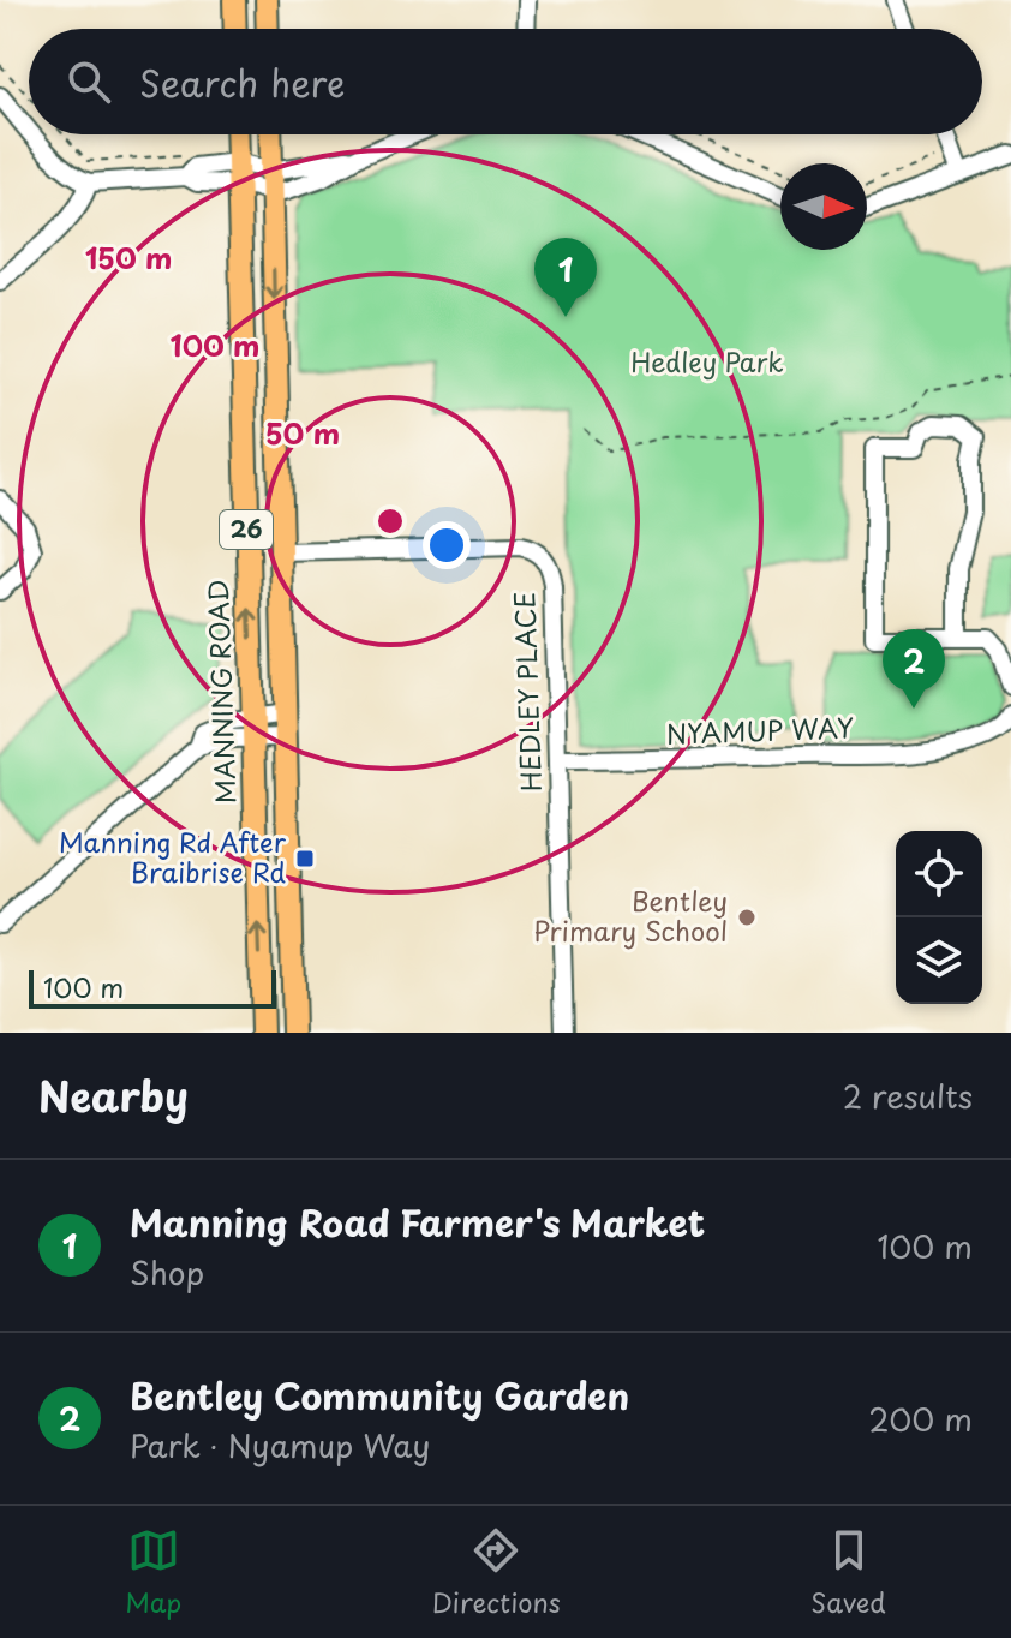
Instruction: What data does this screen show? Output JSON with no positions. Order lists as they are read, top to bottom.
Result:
{
  "streets": {
    "main road": ["26", "MANNING ROAD"],
    "street": ["HEDLEY PLACE", "NYAMUP WAY"]
  },
  "crossings": [
    ["26", "HEDLEY PLACE"],
    ["HEDLEY PLACE", "NYAMUP WAY"]
  ],
  "parks": ["Hedley Park"],
  "places": {
    "transit": ["Manning Rd After Braibrise Rd"],
    "other": ["Bentley Primary School"]
  },
  "scale_bar": "100 m",
  "north": "right",
  "page": {
    "search": "Search here",
    "pins": ["1", "2"],
    "scale": "100 m",
    "heading": ["Nearby", "2 results"],
    "list": [
      {
        "mark": "1",
        "name": "Manning Road Farmer's Market",
        "note": "Shop",
        "value": "100 m"
      },
      {
        "mark": "2",
        "name": "Bentley Community Garden",
        "note": "Park · Nyamup Way",
        "value": "200 m"
      }
    ],
    "nav": ["Map", "Directions", "Saved"]
  },
  "rings": ["150 m", "100 m", "50 m"]
}
